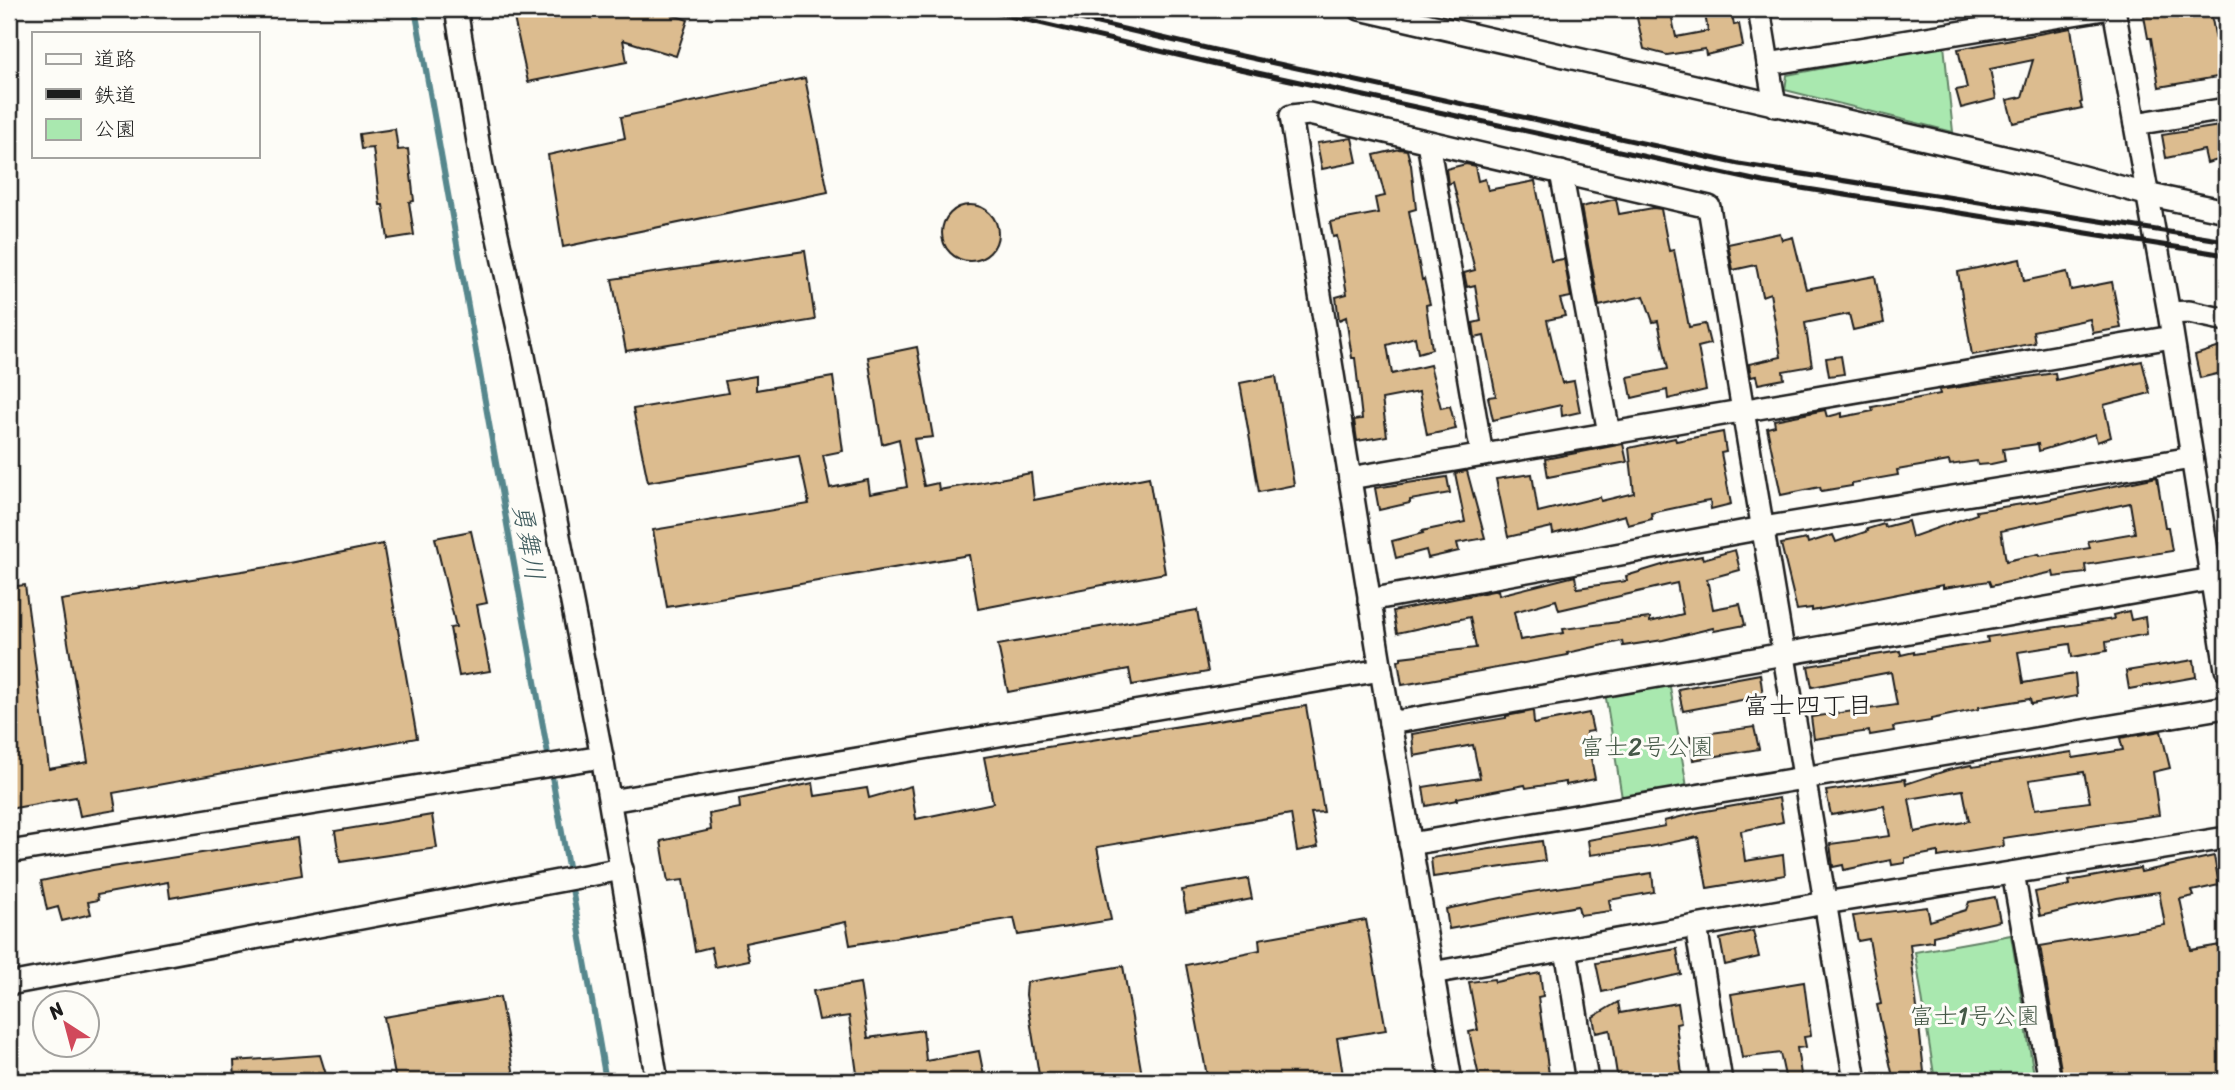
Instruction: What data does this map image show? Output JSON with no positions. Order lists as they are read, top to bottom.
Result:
{
  "districts": ["富士四丁目"],
  "water": ["勇舞川"],
  "parks": ["富士2号公園", "富士1号公園"],
  "legend": ["道路", "鉄道", "公園"],
  "north": "top left"
}
